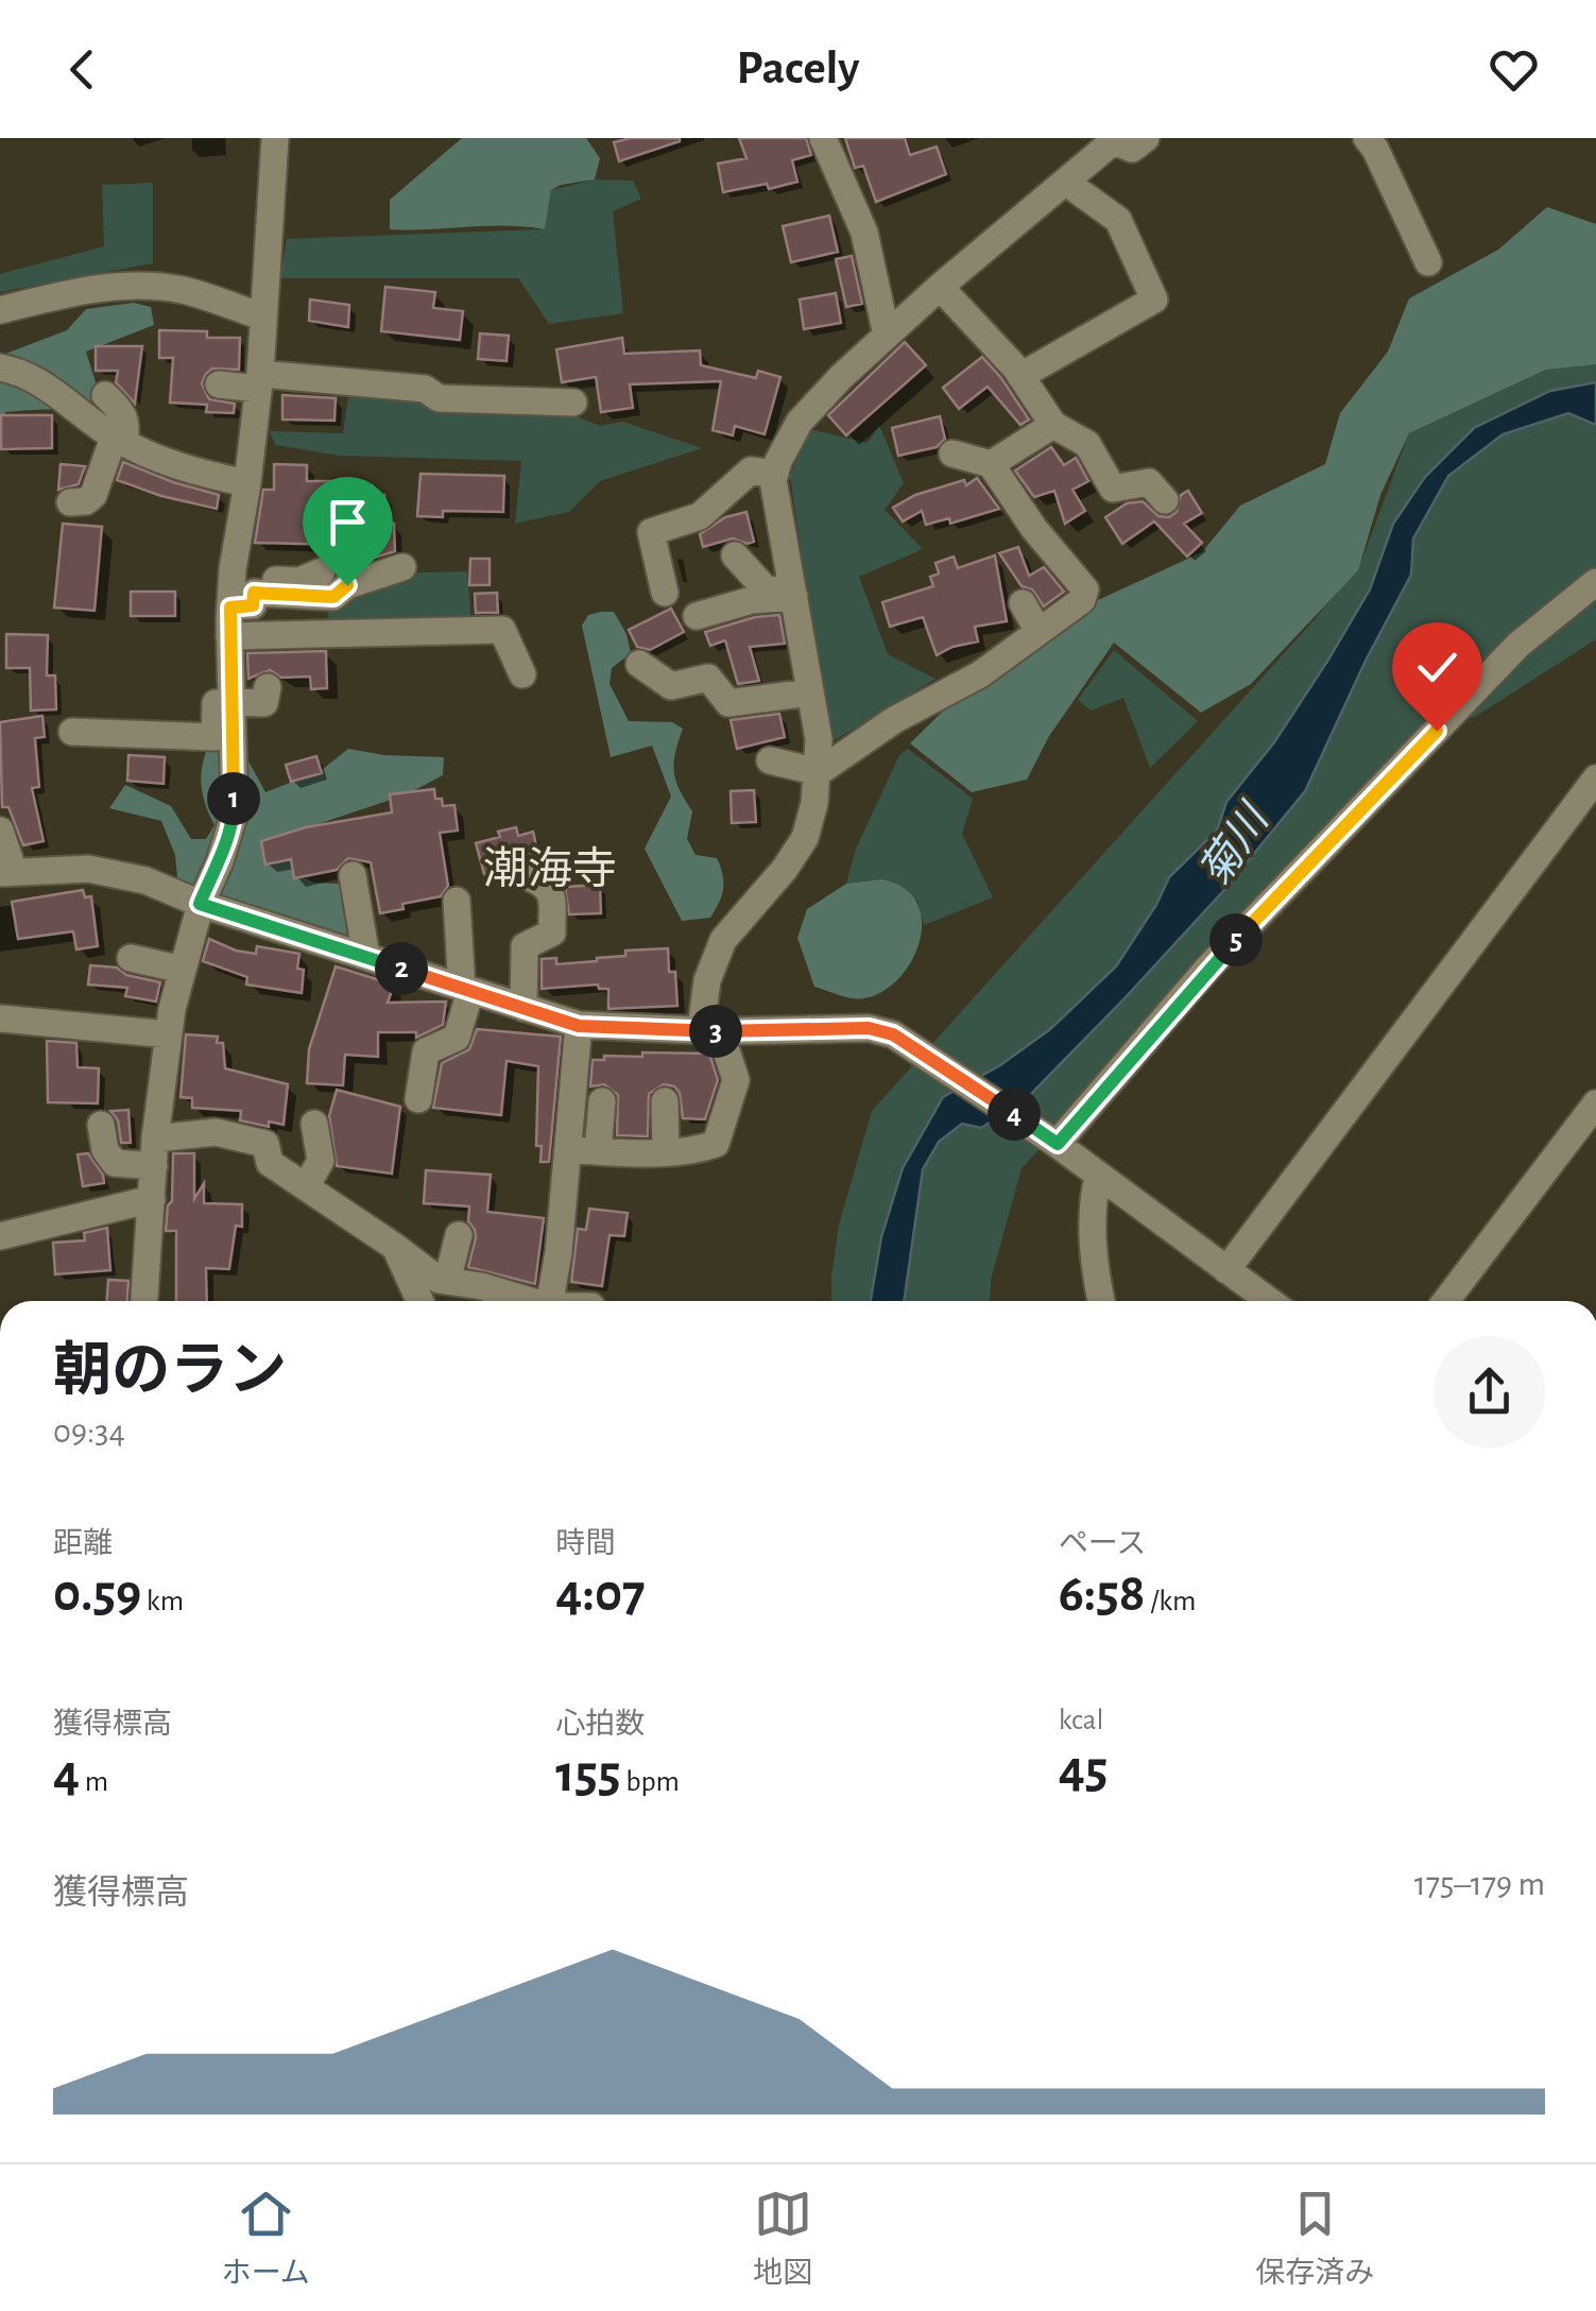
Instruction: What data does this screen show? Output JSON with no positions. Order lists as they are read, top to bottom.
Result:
{
  "districts": ["潮海寺"],
  "water": ["菊川"],
  "page": {
    "header": "Pacely",
    "pins": [
      "1",
      "5",
      "2",
      "3",
      "4"
    ],
    "heading": ["朝のラン", "09:34"],
    "stats": [
      ["距離", "0.59 km"],
      ["時間", "4:07"],
      ["ペース", "6:58 /km"],
      ["獲得標高", "4 m"],
      ["心拍数", "155 bpm"],
      ["kcal", "45"]
    ],
    "chart": ["獲得標高", "175–179 m"],
    "tabs": ["ホーム", "地図", "保存済み"]
  }
}
